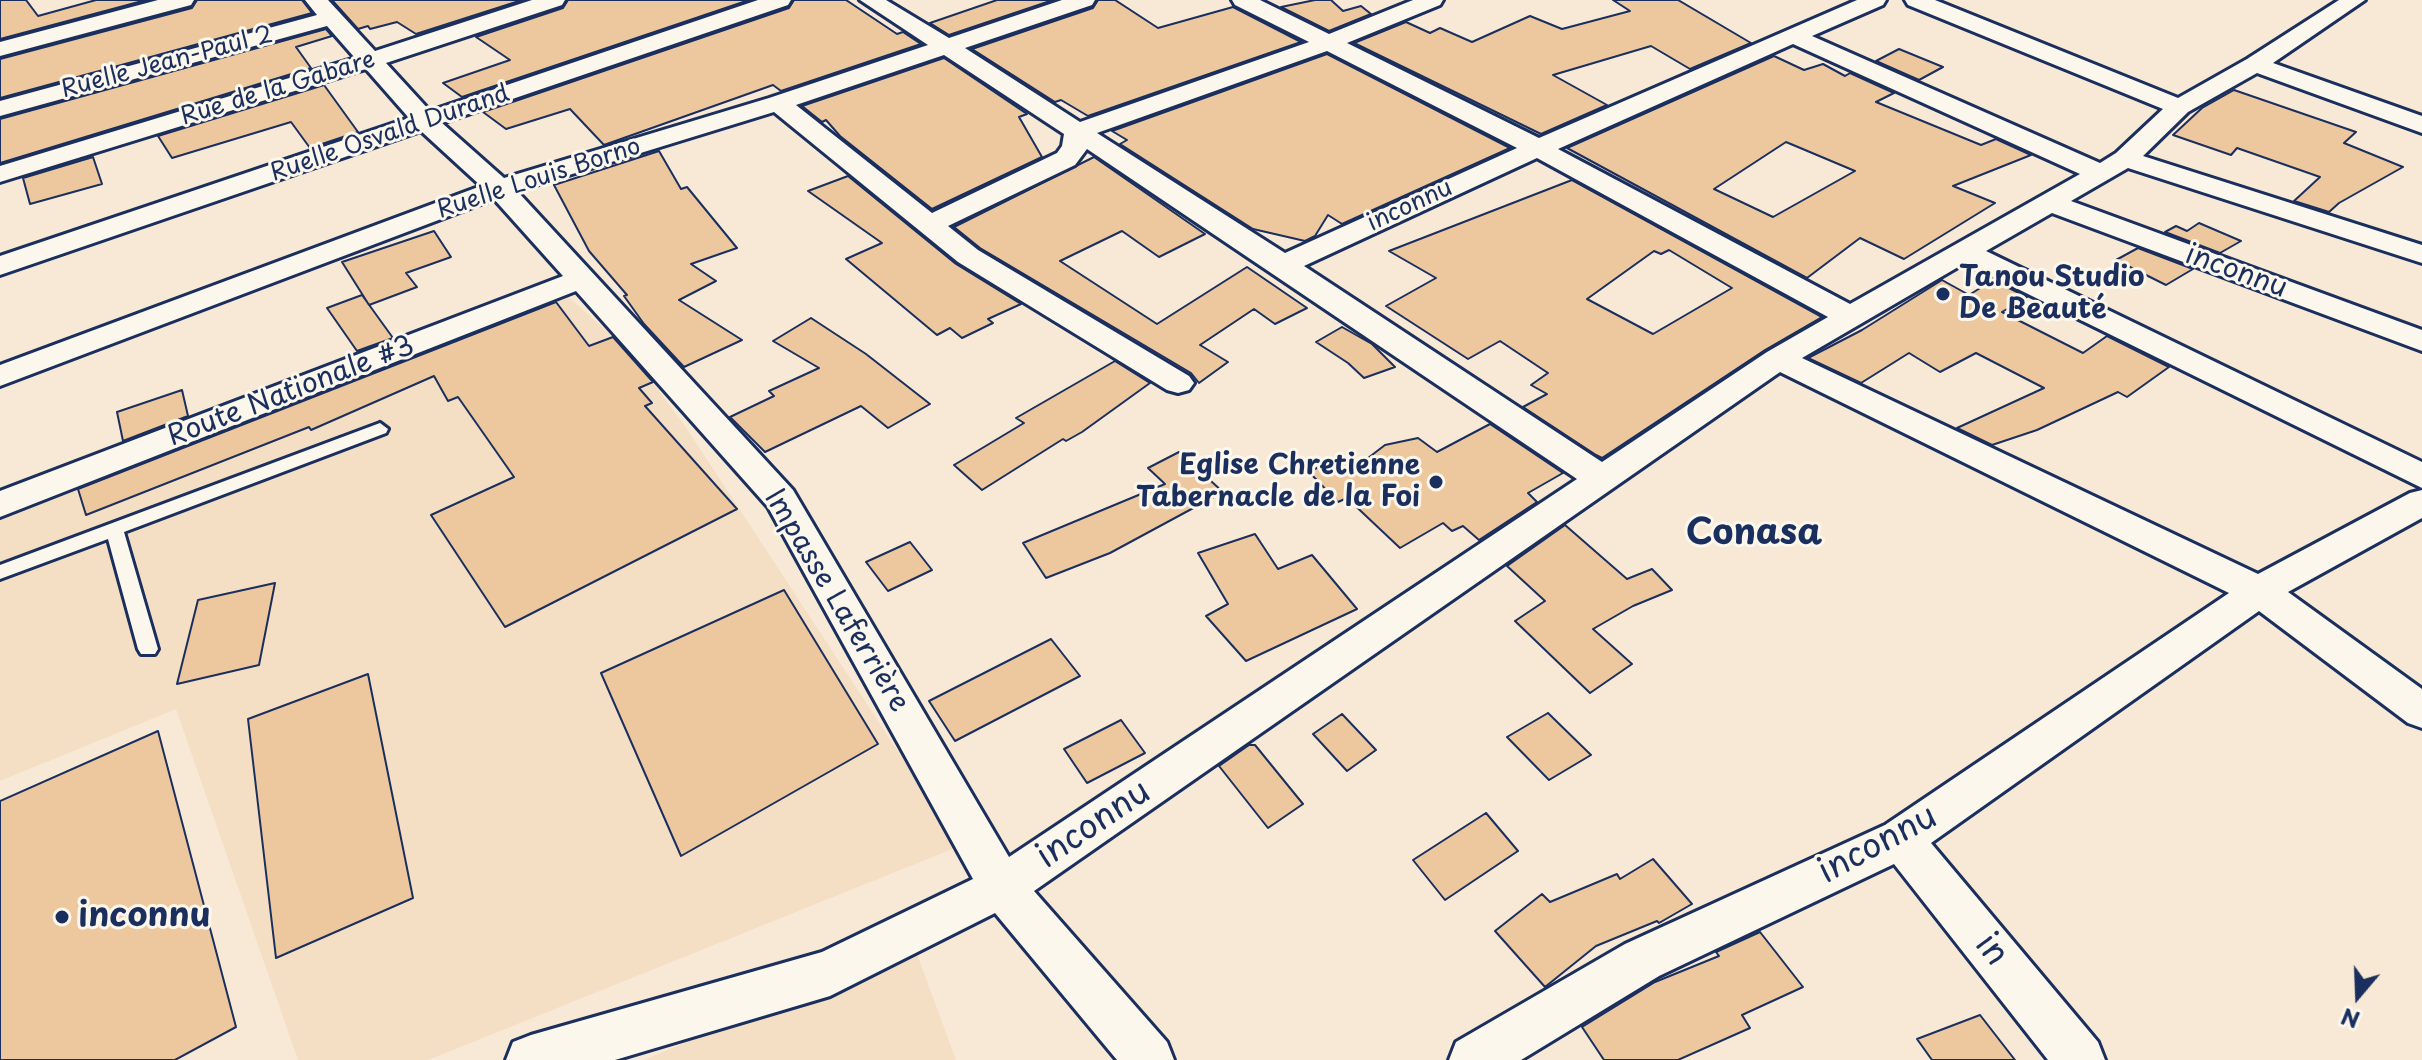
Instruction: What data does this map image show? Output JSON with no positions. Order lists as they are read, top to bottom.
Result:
{
  "streets": {
    "street": [
      "Ruelle Jean-Paul 2",
      "Rue de la Gabare",
      "Ruelle Osvald Durand",
      "Ruelle Louis Borno",
      "inconnu",
      "Route Nationale #3",
      "Impasse Laferrière",
      "in"
    ]
  },
  "crossings": [
    ["Ruelle Jean-Paul 2", "Impasse Laferrière"],
    ["Rue de la Gabare", "Impasse Laferrière"],
    ["Ruelle Osvald Durand", "Impasse Laferrière"],
    ["Ruelle Louis Borno", "Impasse Laferrière"],
    ["inconnu", "Impasse Laferrière"],
    ["inconnu", "in"],
    ["Route Nationale #3", "Impasse Laferrière"]
  ],
  "districts": ["Conasa"],
  "places": ["Tanou Studio De Beauté", "Eglise Chretienne Tabernacle de la Foi", "inconnu"],
  "north": "bottom"
}
